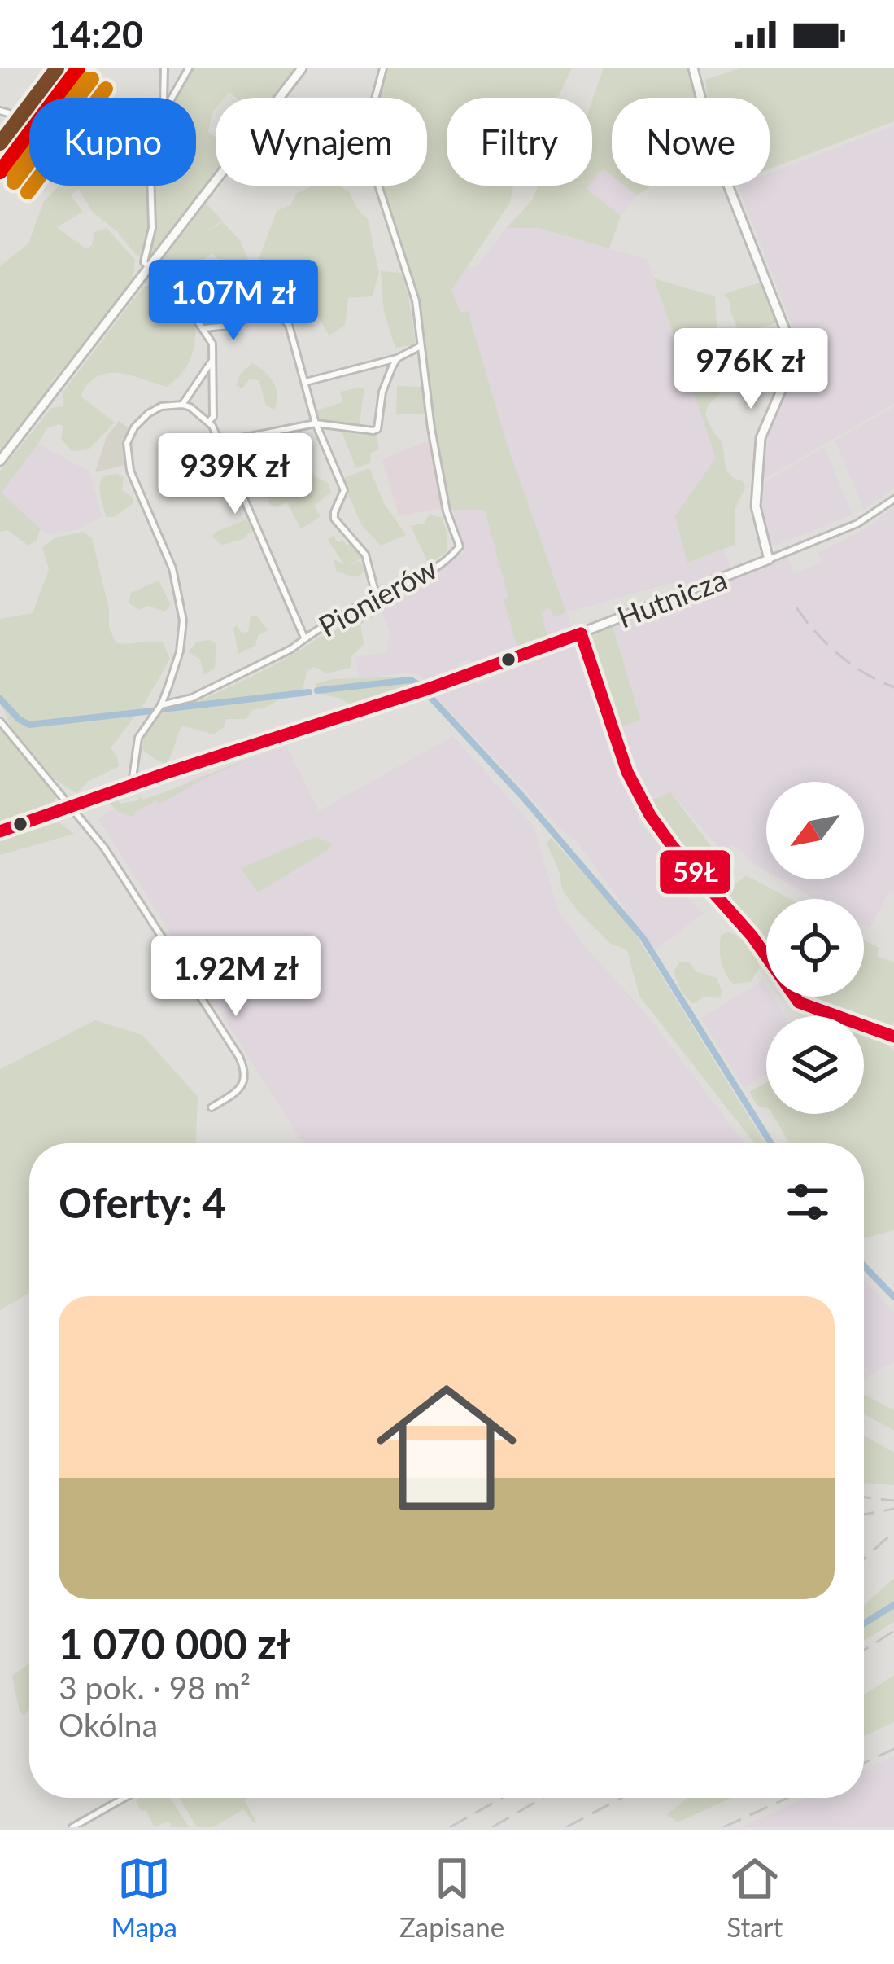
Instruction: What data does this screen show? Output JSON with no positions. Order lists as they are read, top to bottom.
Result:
{
  "streets": {
    "street": ["Pionierów", "Hutnicza"]
  },
  "lines": ["transit line 59Ł"],
  "north": "bottom left",
  "page": {
    "status": "14:20",
    "chip": [
      "Kupno",
      "Wynajem",
      "Filtry",
      "Nowe"
    ],
    "price": [
      "1.07M zł",
      "976K zł",
      "939K zł",
      "1.92M zł"
    ],
    "heading": "Oferty: 4",
    "list": [
      {
        "name": "1 070 000 zł",
        "note": "3 pok. · 98 m² · Okólna"
      }
    ],
    "tabs": ["Mapa", "Zapisane", "Start"]
  }
}
